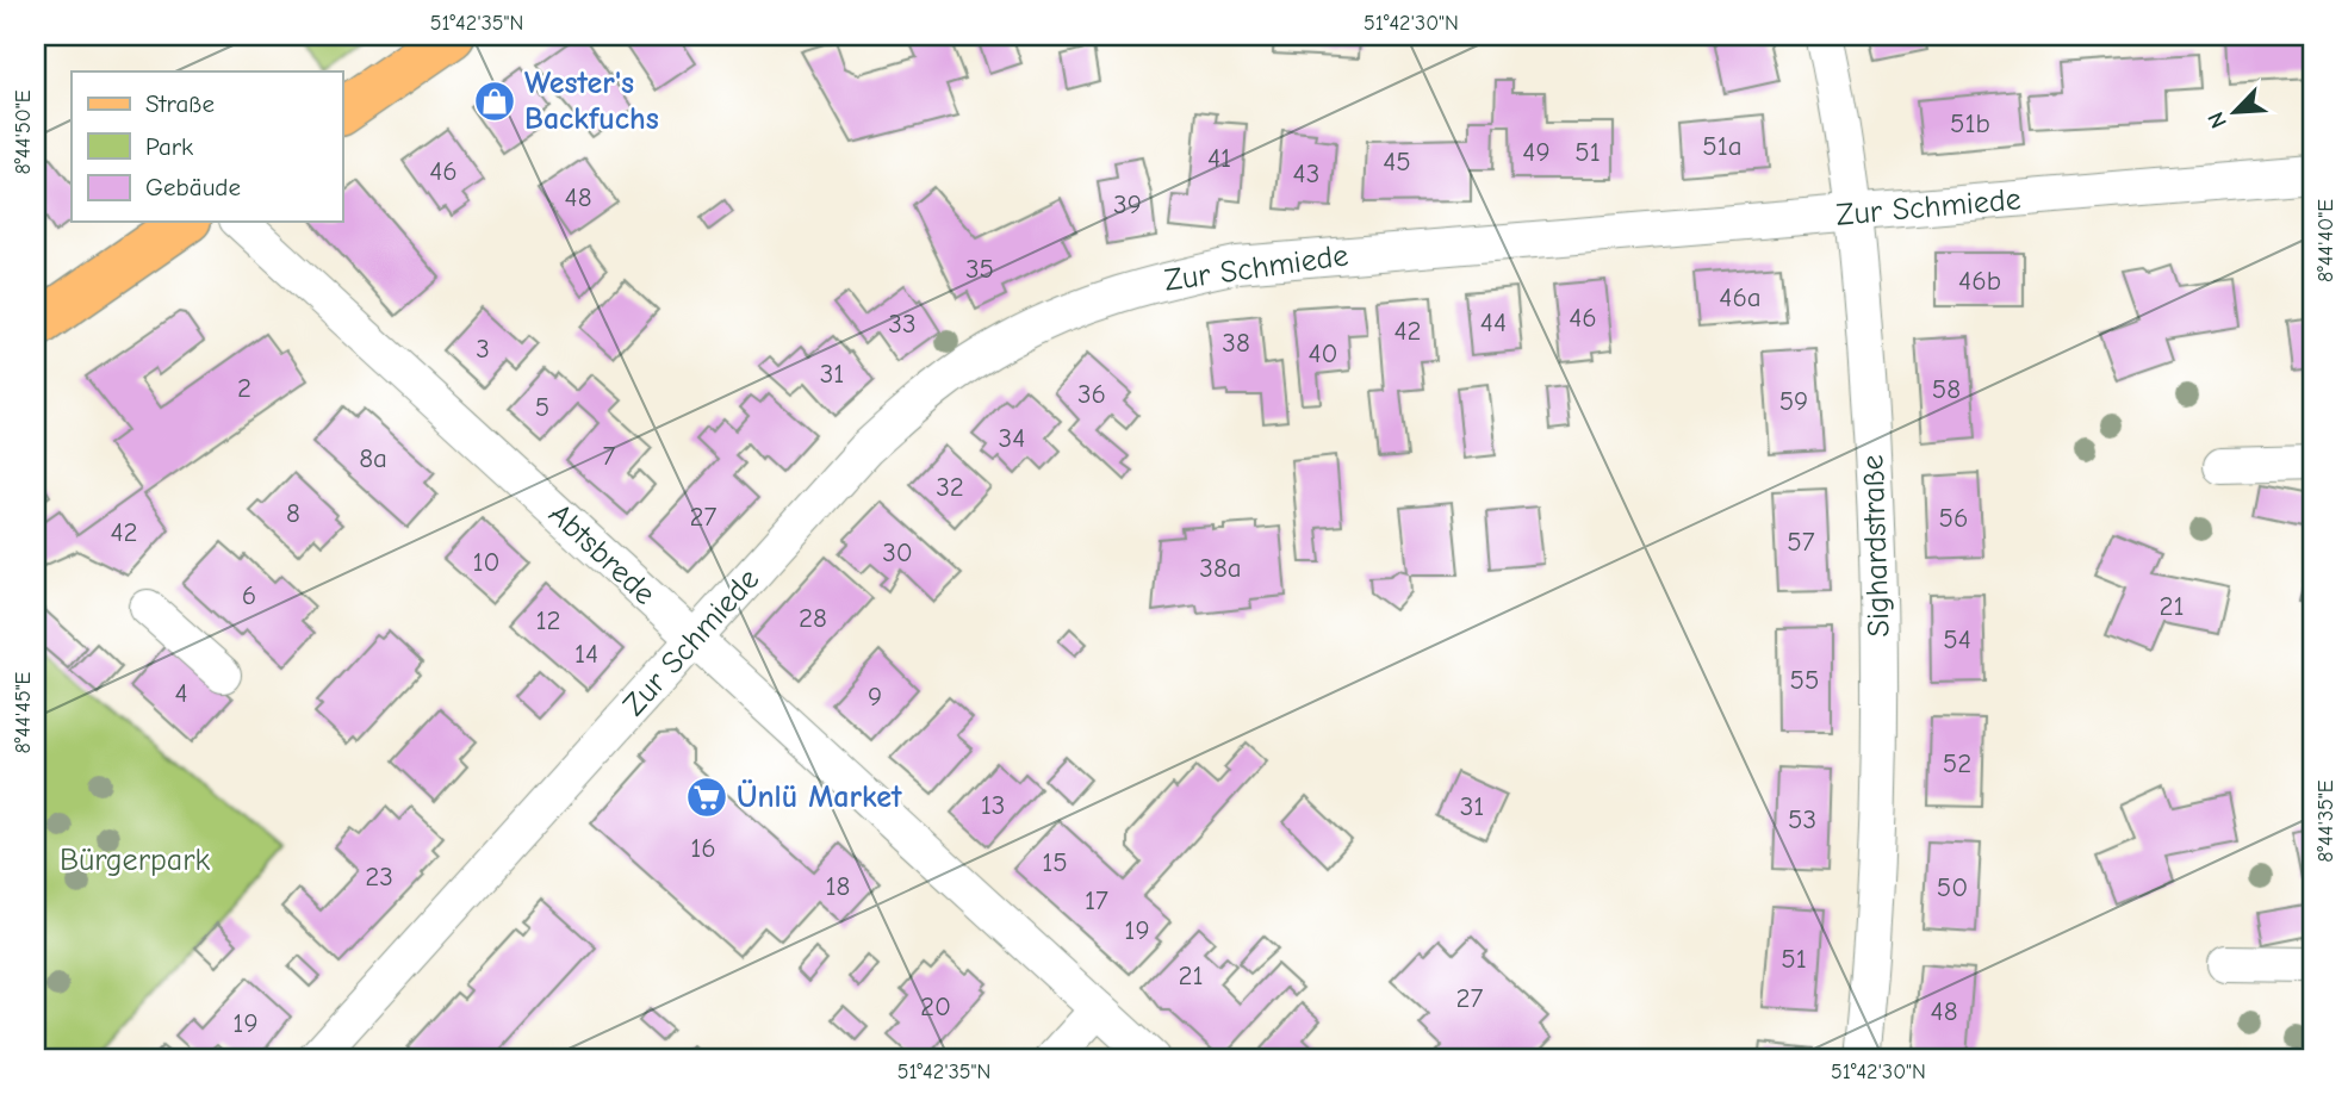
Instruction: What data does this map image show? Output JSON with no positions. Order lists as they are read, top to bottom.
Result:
{
  "streets": {
    "street": ["Zur Schmiede", "Sighardstraße", "Abtsbrede"]
  },
  "crossings": [
    ["Zur Schmiede", "Sighardstraße"],
    ["Zur Schmiede", "Abtsbrede"]
  ],
  "parks": ["Bürgerpark"],
  "places": {
    "shop": ["Wester's Backfuchs"],
    "supermarket": ["Ünlü Market"]
  },
  "house_numbers": [
    "51b",
    "51a",
    "49",
    "51",
    "41",
    "45",
    "46",
    "43",
    "48",
    "39",
    "35",
    "46b",
    "46a",
    "46",
    "44",
    "33",
    "42",
    "38",
    "3",
    "40",
    "31",
    "2",
    "58",
    "36",
    "59",
    "5",
    "34",
    "7",
    "8a",
    "32",
    "8",
    "27",
    "56",
    "42",
    "57",
    "30",
    "10",
    "38a",
    "6",
    "21",
    "28",
    "12",
    "54",
    "14",
    "55",
    "4",
    "9",
    "52",
    "13",
    "31",
    "53",
    "16",
    "15",
    "23",
    "18",
    "50",
    "17",
    "19",
    "51",
    "21",
    "27",
    "20",
    "48",
    "19"
  ],
  "legend": ["Straße", "Park", "Gebäude"],
  "north": "bottom left",
  "coordinates": [
    "51°42'35\"N",
    "51°42'30\"N",
    "8°44'50\"E",
    "8°44'40\"E",
    "8°44'45\"E",
    "8°44'35\"E"
  ]
}
